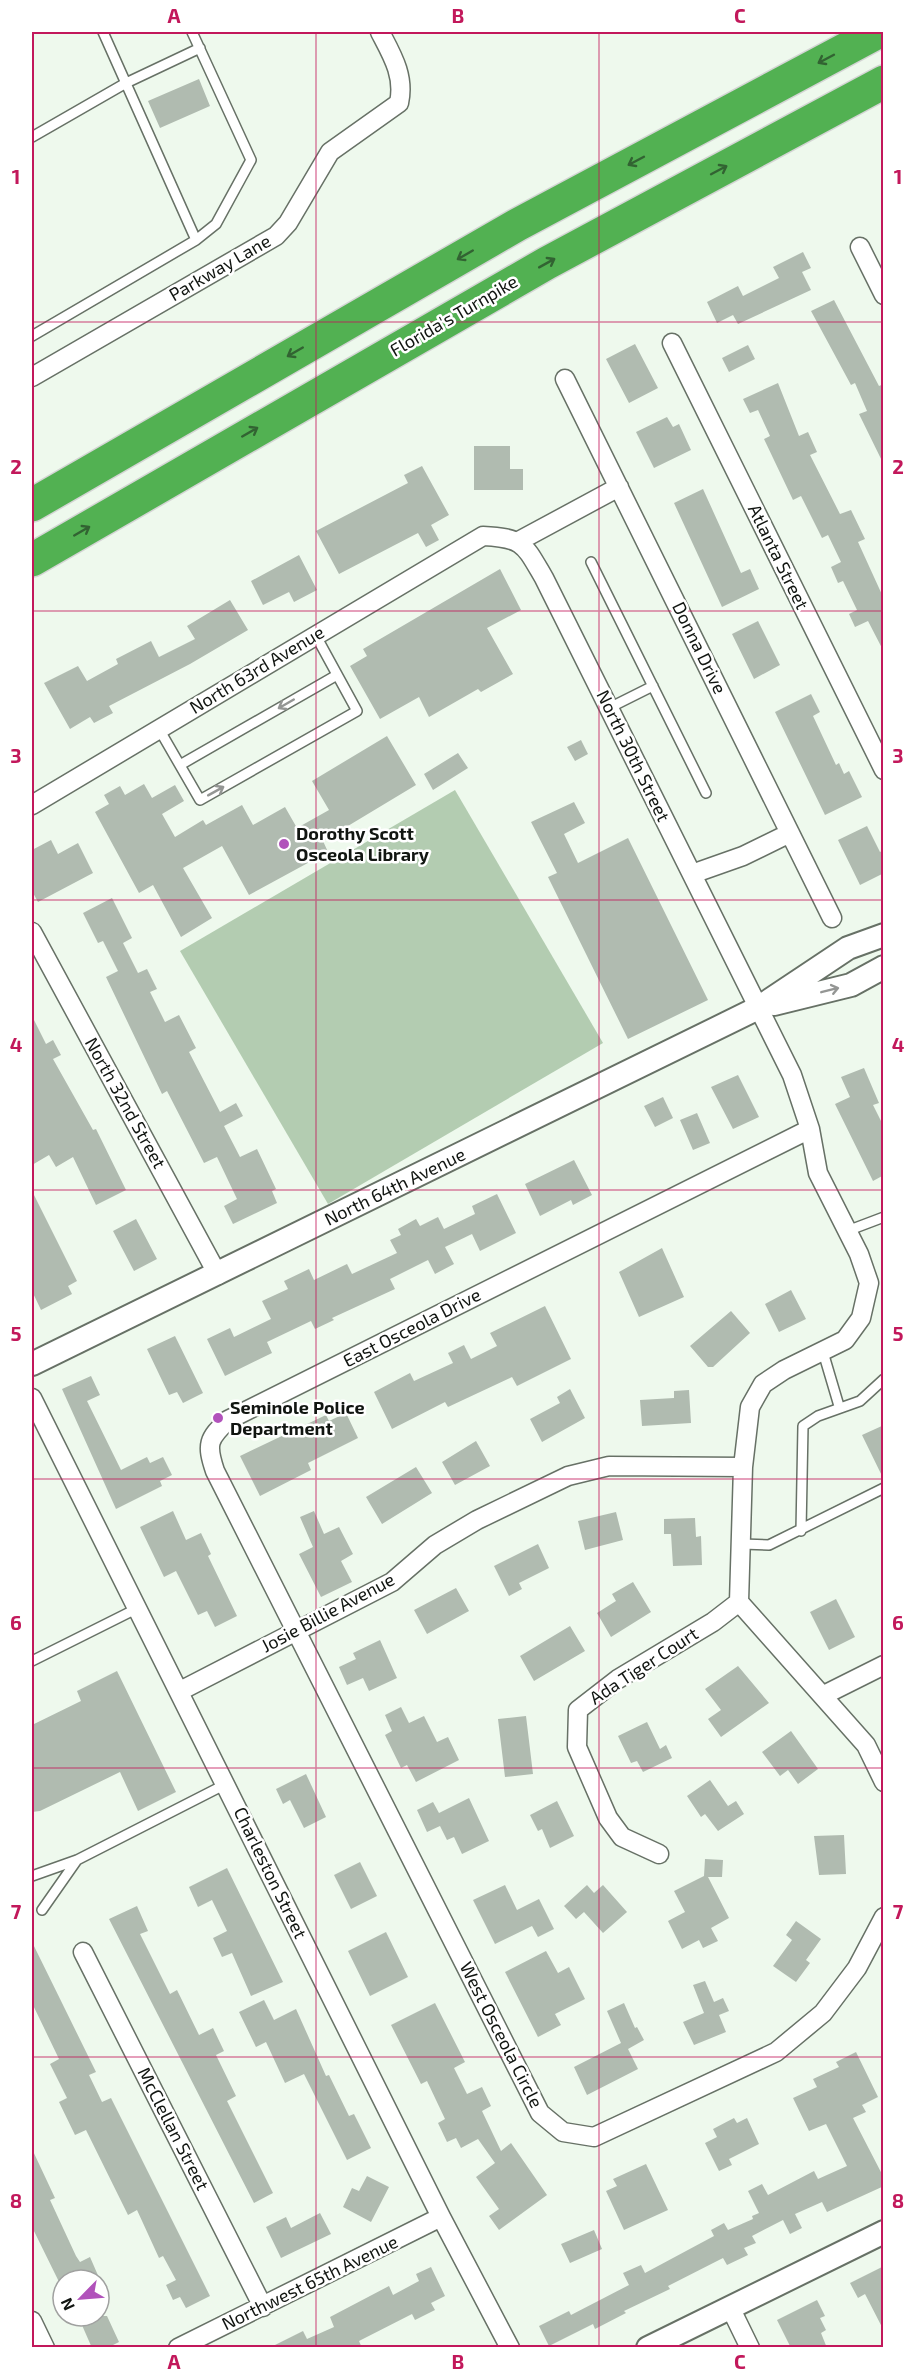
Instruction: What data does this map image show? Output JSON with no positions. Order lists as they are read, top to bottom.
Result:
{
  "streets": {
    "highway": ["Florida's Turnpike"],
    "street": [
      "Parkway Lane",
      "Atlanta Street",
      "Donna Drive",
      "North 63rd Avenue",
      "North 30th Street",
      "North 32nd Street",
      "North 64th Avenue",
      "East Osceola Drive",
      "Josie Billie Avenue",
      "Ada Tiger Court",
      "Charleston Street",
      "West Osceola Circle",
      "McClellan Street",
      "Northwest 65th Avenue"
    ]
  },
  "crossings": [
    ["North 63rd Avenue", "North 30th Street"],
    ["North 30th Street", "North 64th Avenue"],
    ["North 32nd Street", "North 64th Avenue"],
    ["East Osceola Drive", "Josie Billie Avenue"],
    ["East Osceola Drive", "West Osceola Circle"],
    ["Josie Billie Avenue", "Charleston Street"],
    ["Josie Billie Avenue", "West Osceola Circle"],
    ["Charleston Street", "Northwest 65th Avenue"],
    ["McClellan Street", "Northwest 65th Avenue"]
  ],
  "places": ["Dorothy Scott Osceola Library", "Seminole Police Department"],
  "north": "bottom left",
  "grid": {
    "columns": ["A", "B", "C"],
    "rows": [
      "1",
      "2",
      "3",
      "4",
      "5",
      "6",
      "7",
      "8"
    ]
  }
}
